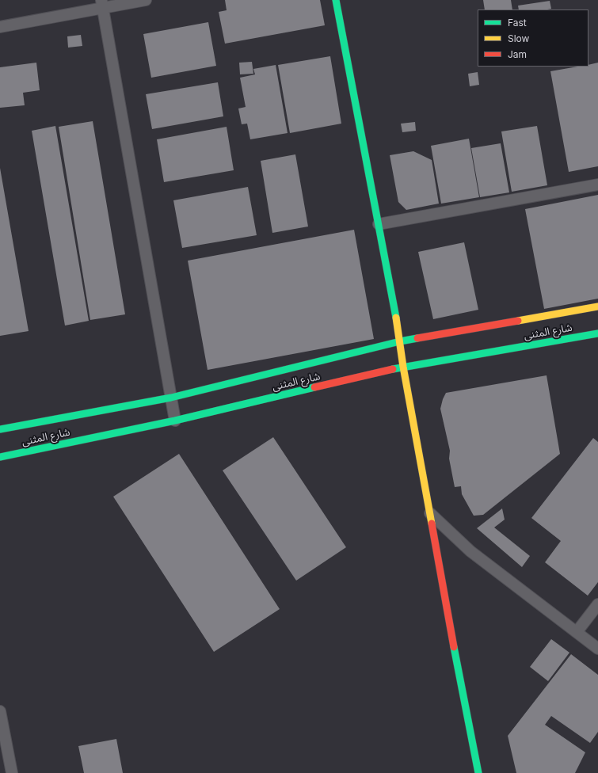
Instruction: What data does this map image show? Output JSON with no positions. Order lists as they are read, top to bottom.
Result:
{
  "streets": {
    "street": ["شارع المثنى"]
  },
  "legend": ["Fast", "Slow", "Jam"]
}
